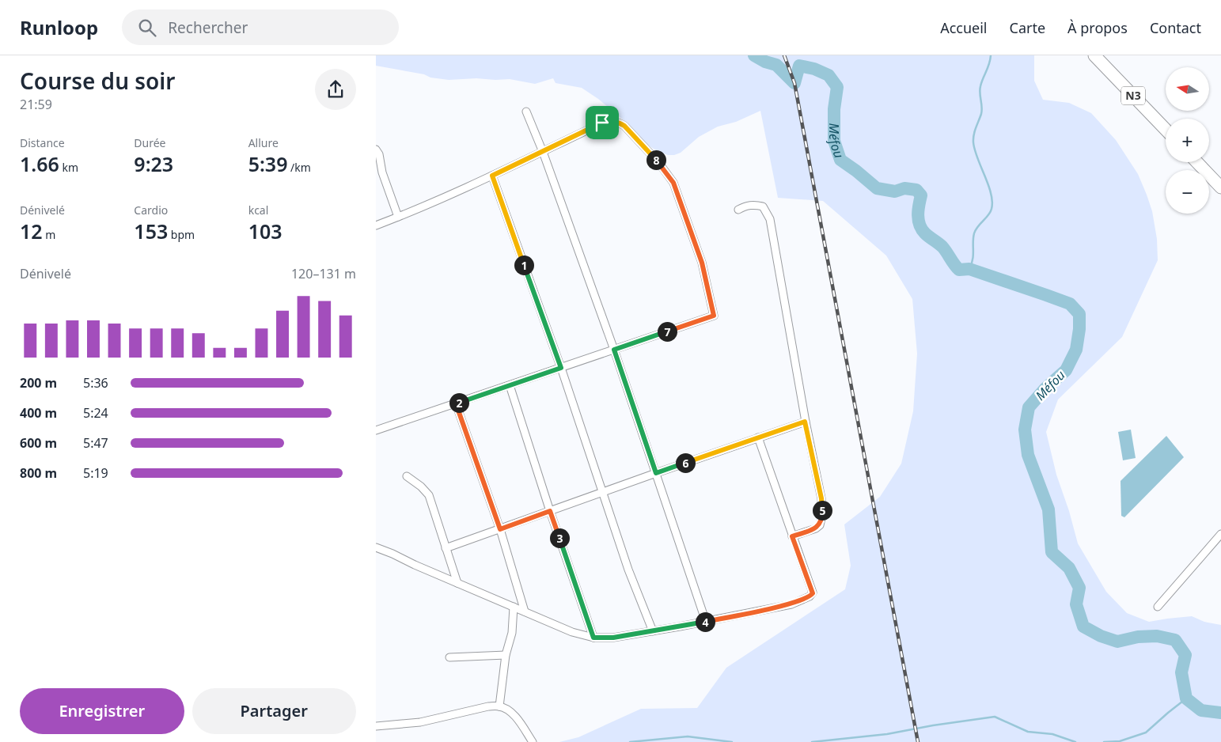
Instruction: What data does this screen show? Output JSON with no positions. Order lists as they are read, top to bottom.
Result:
{
  "streets": {
    "highway": ["N3"]
  },
  "water": ["Méfou"],
  "north": "left",
  "page": {
    "header": "Runloop",
    "search": "Rechercher",
    "nav": [
      "Accueil",
      "Carte",
      "À propos",
      "Contact"
    ],
    "heading": ["Course du soir", "21:59"],
    "map_buttons": ["+", "−"],
    "stats": [
      ["Distance", "1.66 km"],
      ["Durée", "9:23"],
      ["Allure", "5:39 /km"],
      ["Dénivelé", "12 m"],
      ["Cardio", "153 bpm"],
      ["kcal", "103"]
    ],
    "pins": [
      "8",
      "1",
      "7",
      "2",
      "6",
      "5",
      "3",
      "4"
    ],
    "chart": ["Dénivelé", "120–131 m"],
    "list": [
      {
        "name": "200 m",
        "note": "5:36"
      },
      {
        "name": "400 m",
        "note": "5:24"
      },
      {
        "name": "600 m",
        "note": "5:47"
      },
      {
        "name": "800 m",
        "note": "5:19"
      }
    ],
    "buttons": ["Enregistrer", "Partager"]
  }
}
